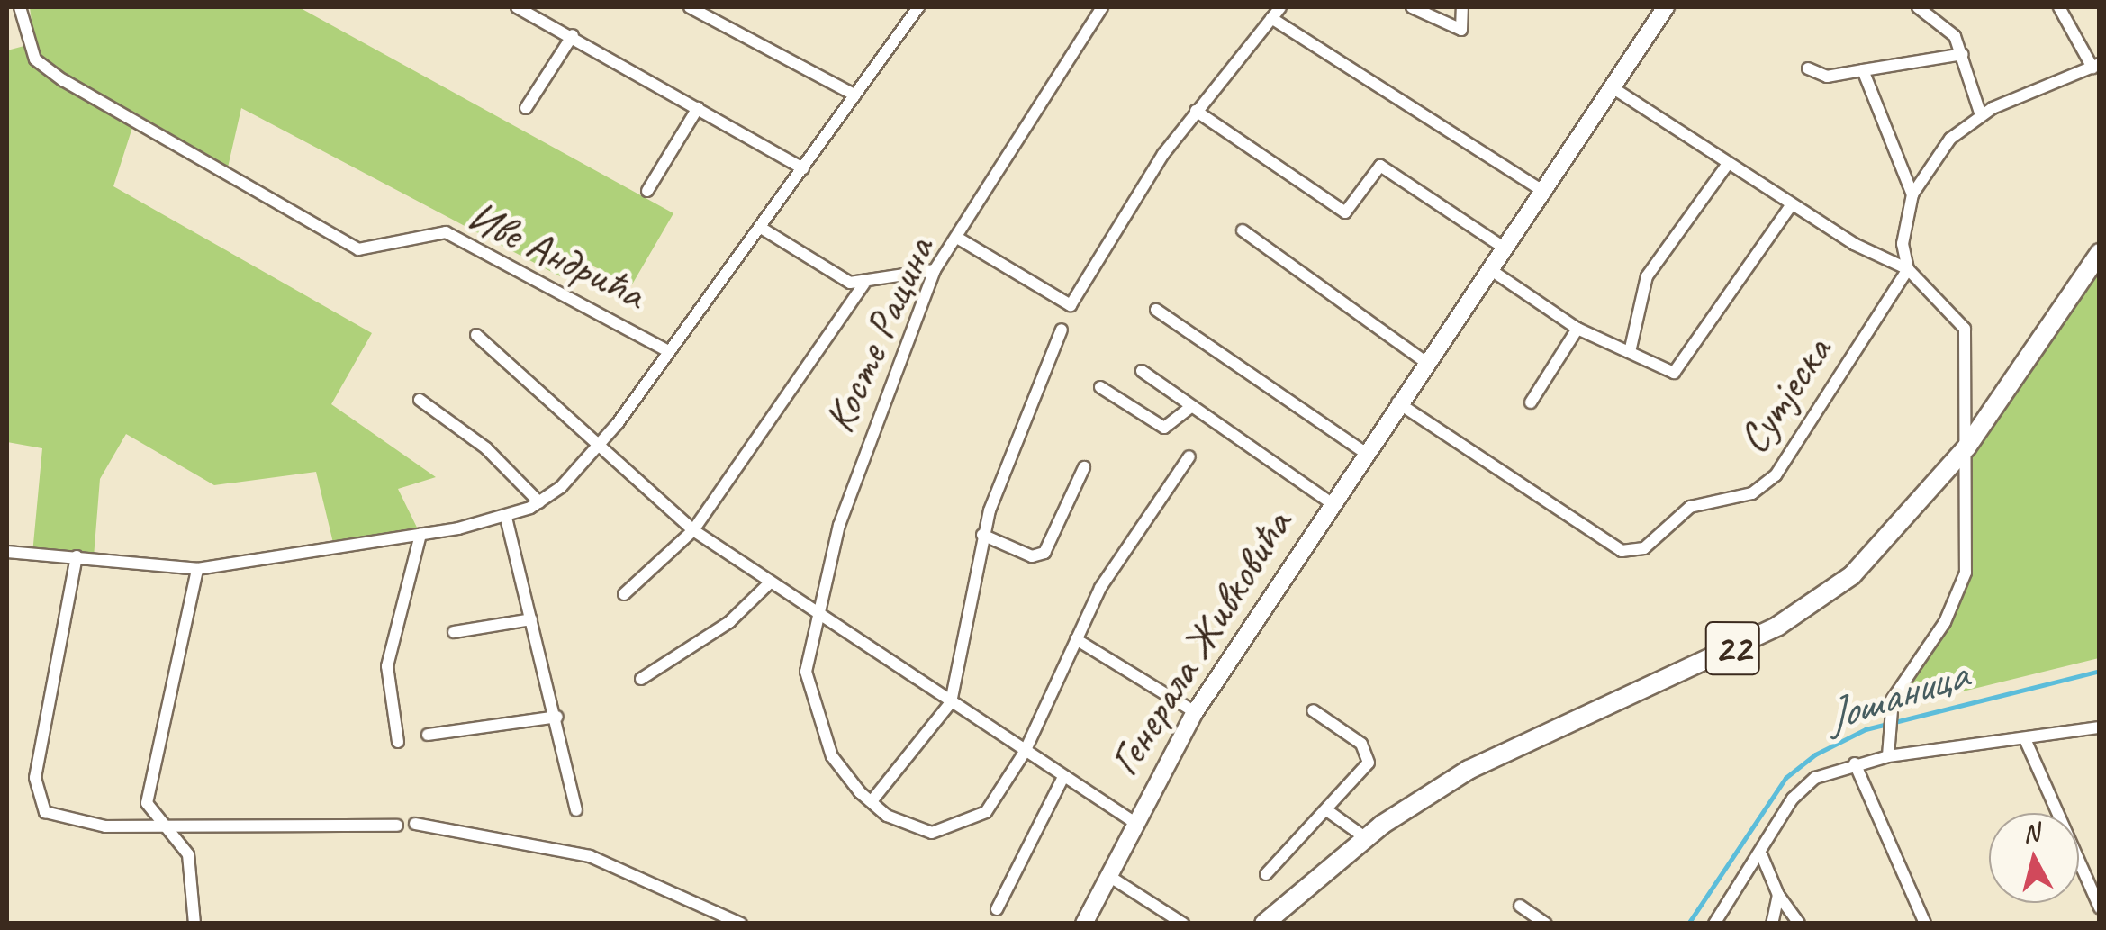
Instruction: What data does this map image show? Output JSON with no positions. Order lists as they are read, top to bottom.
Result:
{
  "streets": {
    "main road": ["22"],
    "street": [
      "Иве Андрића",
      "Косте Рацина",
      "Сутјеска",
      "Генерала Живковића"
    ]
  },
  "crossings": [
    ["Сутјеска", "Генерала Живковића"]
  ],
  "water": ["Јошаница"],
  "north": "top"
}
